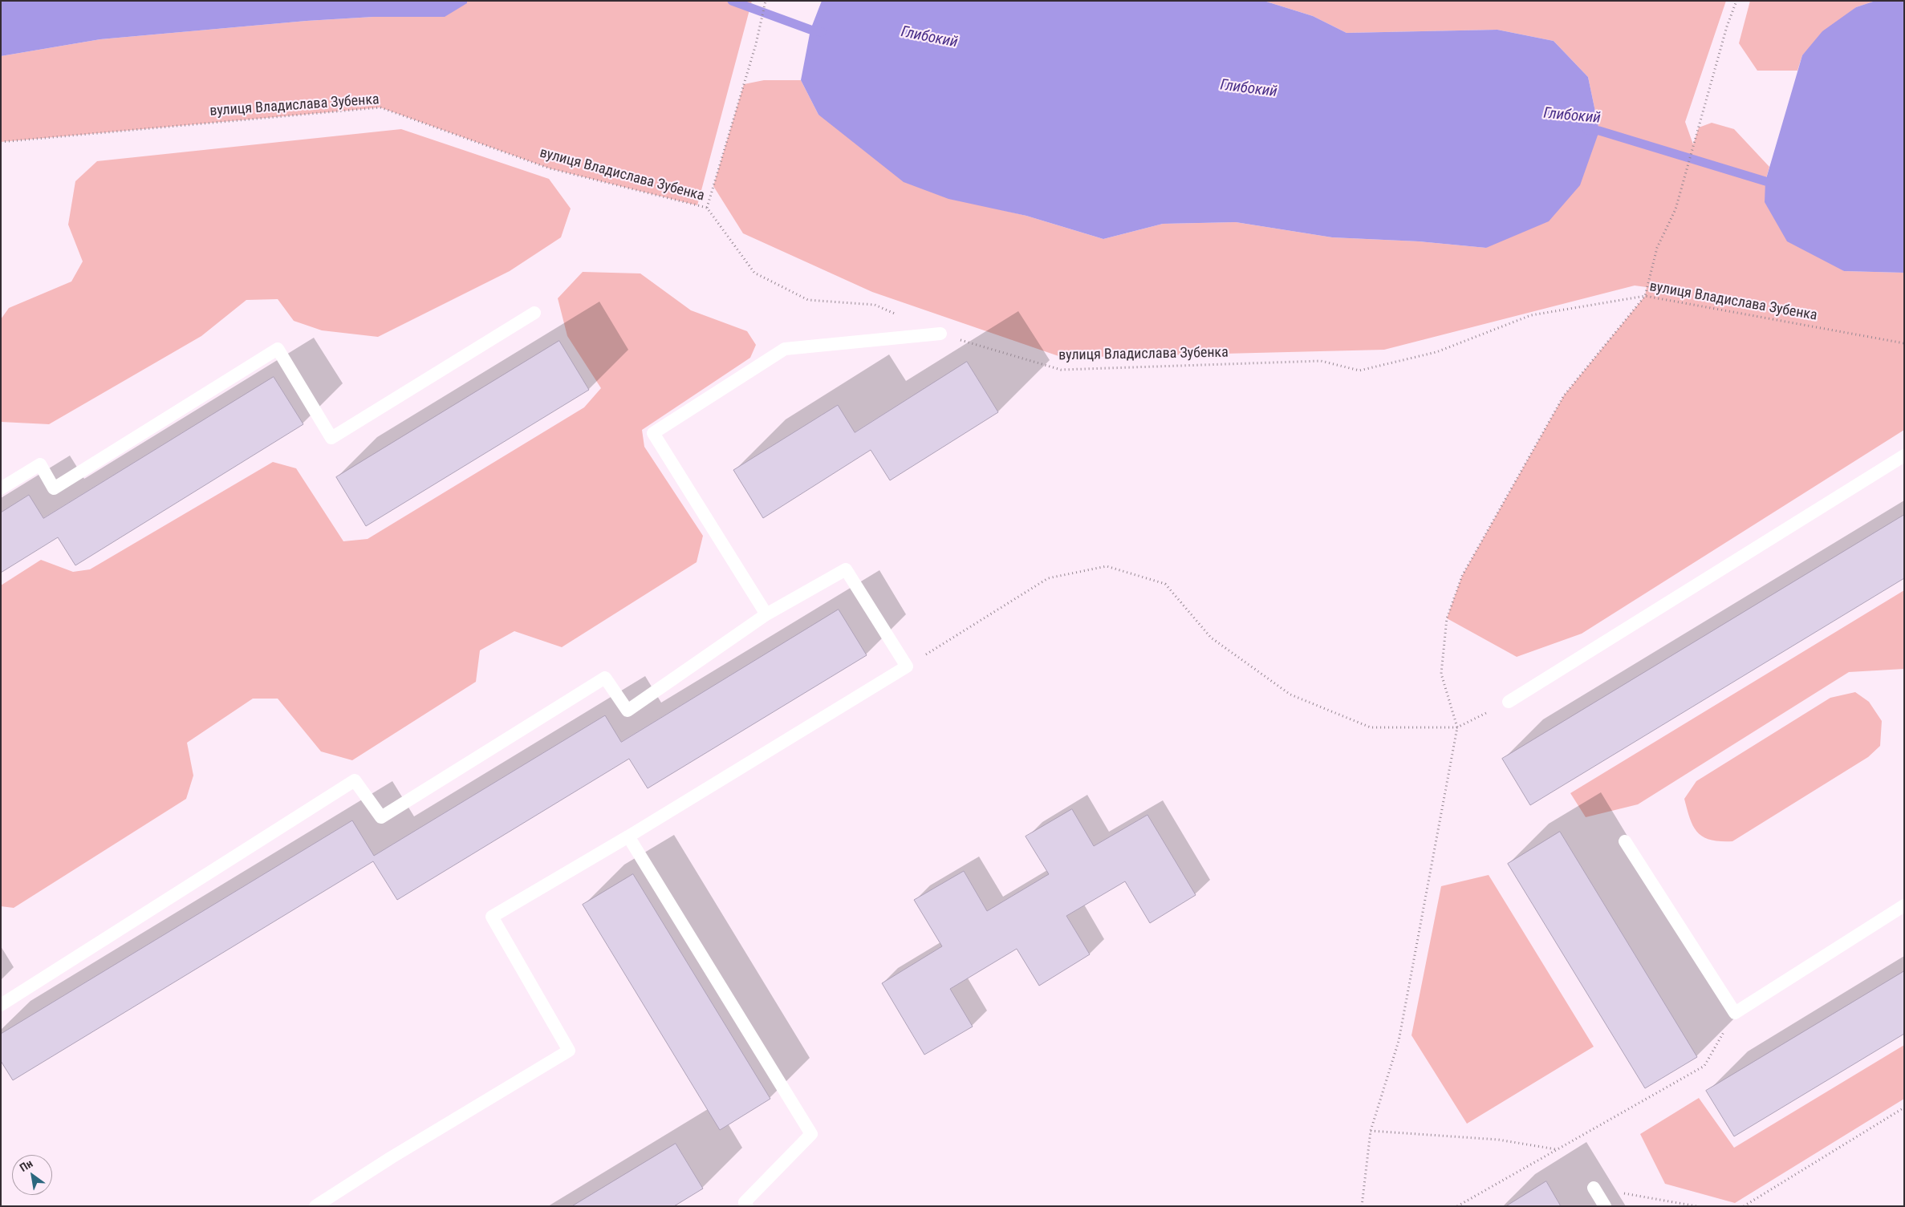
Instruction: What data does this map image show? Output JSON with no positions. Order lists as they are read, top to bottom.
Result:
{
  "streets": {
    "path": ["вулиця Владислава Зубенка"]
  },
  "water": ["Глибокий"],
  "north": "top left"
}
